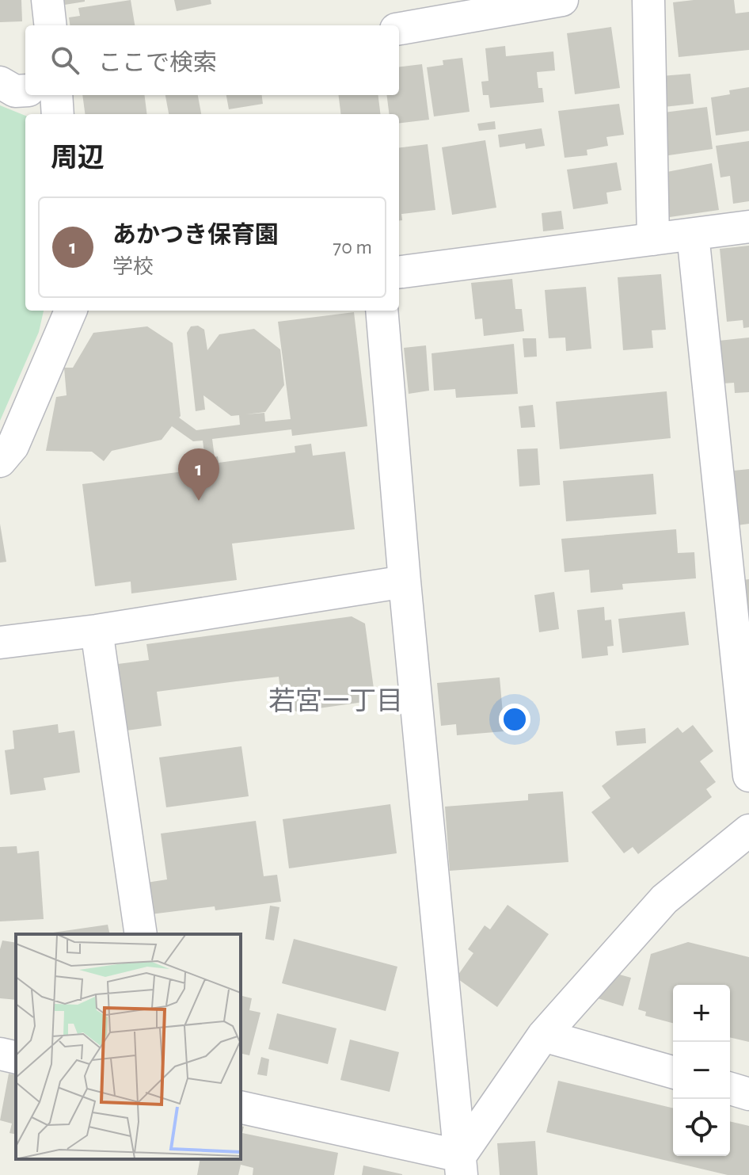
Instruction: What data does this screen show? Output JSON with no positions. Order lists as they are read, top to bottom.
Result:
{
  "districts": ["若宮一丁目"],
  "page": {
    "search": "ここで検索",
    "heading": "周辺",
    "list": [
      {
        "mark": "1",
        "name": "あかつき保育園",
        "note": "学校",
        "value": "70 m"
      }
    ],
    "pins": "1",
    "map_buttons": ["+", "−"]
  }
}
